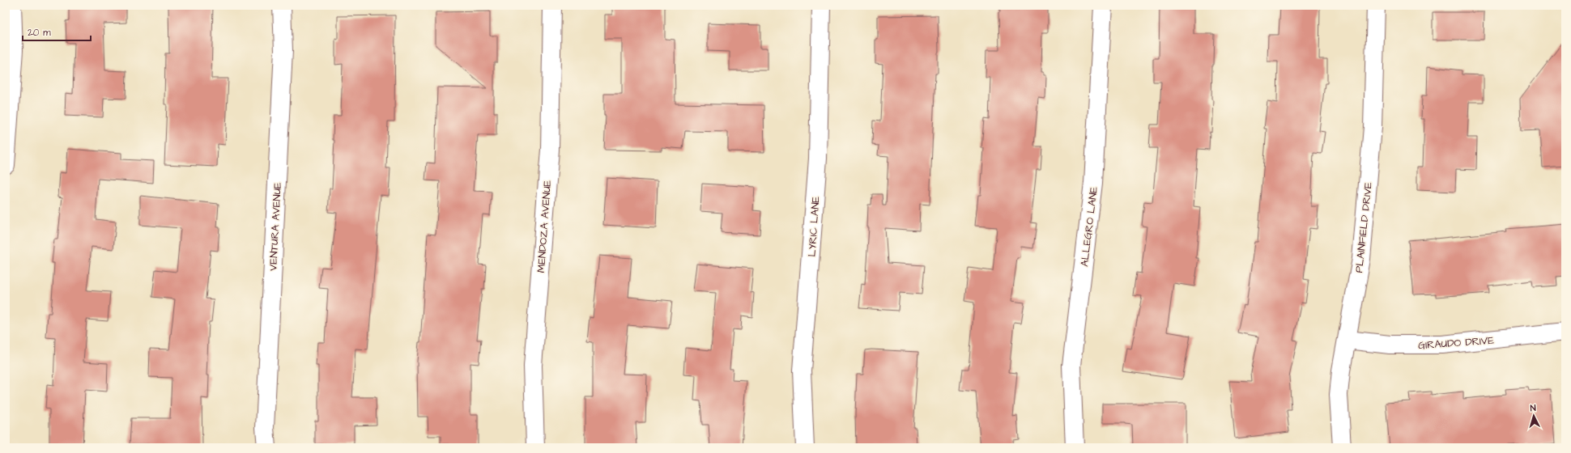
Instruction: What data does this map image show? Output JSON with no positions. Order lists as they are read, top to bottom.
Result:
{
  "streets": {
    "street": [
      "VENTURA AVENUE",
      "MENDOZA AVENUE",
      "LYRIC LANE",
      "ALLEGRO LANE",
      "PLAINFIELD DRIVE",
      "GIRAUDO DRIVE"
    ]
  },
  "crossings": [
    ["PLAINFIELD DRIVE", "GIRAUDO DRIVE"]
  ],
  "scale_bar": "20 m",
  "north": "top"
}
